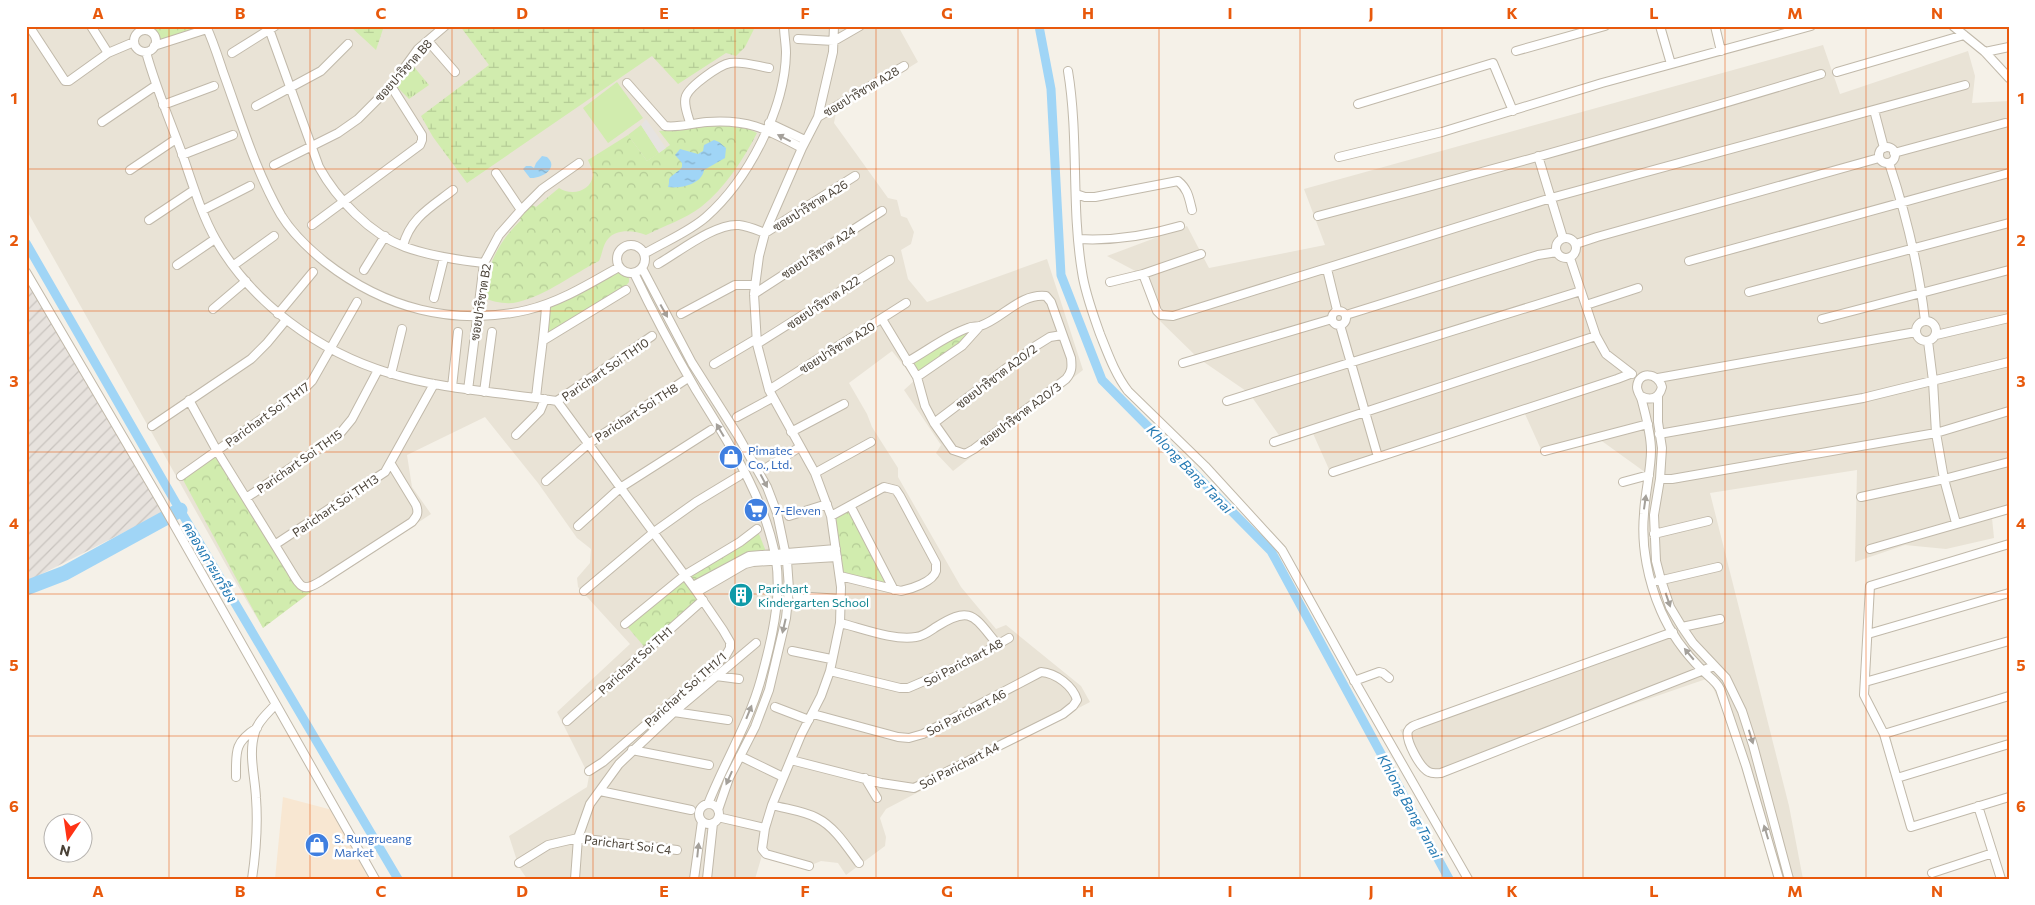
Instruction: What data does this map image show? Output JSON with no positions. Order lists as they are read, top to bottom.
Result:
{
  "streets": {
    "street": [
      "ซอยปาริชาต B8",
      "ซอยปาริชาต A28",
      "ซอยปาริชาต A26",
      "ซอยปาริชาต A24",
      "ซอยปาริชาต B2",
      "ซอยปาริชาต A22",
      "ซอยปาริชาต A20",
      "Parichart Soi TH10",
      "ซอยปาริชาต A20/2",
      "Parichart Soi TH8",
      "Parichart Soi TH17",
      "ซอยปาริชาต A20/3",
      "Parichart Soi TH15",
      "Parichart Soi TH13",
      "Parichart Soi TH1",
      "Soi Parichart A8",
      "Parichart Soi TH1/1",
      "Soi Parichart A6",
      "Soi Parichart A4",
      "Parichart Soi C4"
    ]
  },
  "crossings": [
    ["Parichart Soi TH10", "Parichart Soi TH1/1"],
    ["ซอยปาริชาต A20/2", "ซอยปาริชาต A20/3"],
    ["Parichart Soi TH8", "Parichart Soi TH1/1"],
    ["Parichart Soi TH1", "Parichart Soi TH1/1"],
    ["Soi Parichart A6", "Soi Parichart A4"]
  ],
  "water": ["Khlong Bang Tanai", "คลองเกาะเกรียง"],
  "places": {
    "shop": ["Pimatec Co., Ltd.", "S. Rungrueang Market"],
    "supermarket": ["7-Eleven"],
    "building": ["Parichart Kindergarten School"]
  },
  "north": "bottom",
  "grid": {
    "columns": [
      "A",
      "B",
      "C",
      "D",
      "E",
      "F",
      "G",
      "H",
      "I",
      "J",
      "K",
      "L",
      "M",
      "N"
    ],
    "rows": [
      "1",
      "2",
      "3",
      "4",
      "5",
      "6"
    ]
  }
}
